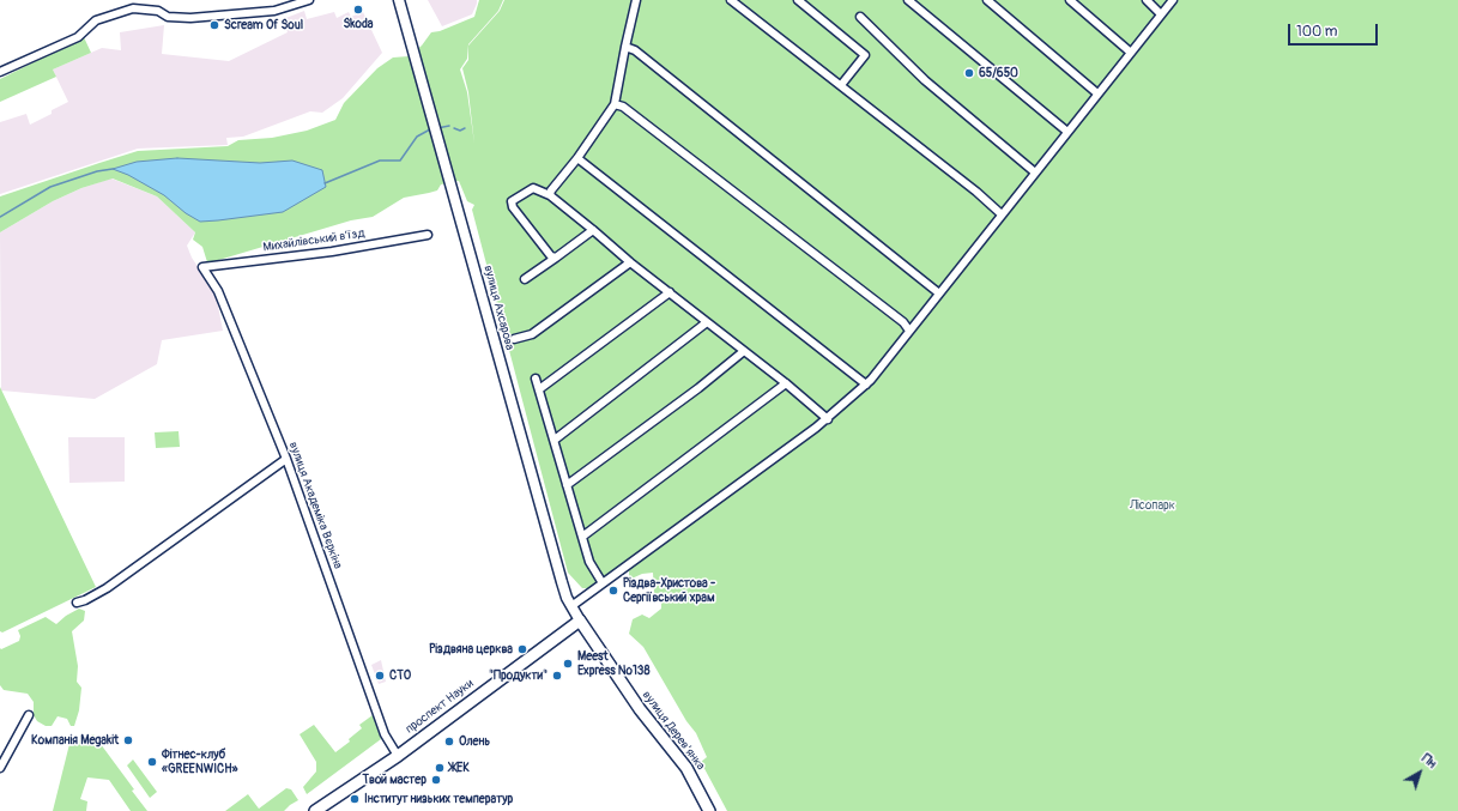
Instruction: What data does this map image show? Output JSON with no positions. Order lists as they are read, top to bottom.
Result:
{
  "streets": {
    "main road": ["вулиця Ахсарова", "проспект Науки", "вулиця Дерев’янка"],
    "street": ["Михайлівський в'їзд", "вулиця Академіка Вєркіна"]
  },
  "crossings": [
    ["Михайлівський в'їзд", "вулиця Академіка Вєркіна"],
    ["вулиця Ахсарова", "проспект Науки"],
    ["вулиця Ахсарова", "вулиця Дерев’янка"],
    ["вулиця Академіка Вєркіна", "проспект Науки"],
    ["проспект Науки", "вулиця Дерев’янка"]
  ],
  "parks": ["Лісопарк"],
  "places": [
    "Skoda",
    "Scream Of Soul",
    "65/650",
    "Різдва-Христова - Сергіївський храм",
    "Різдвяна церква",
    "Meest Express №138",
    "СТО",
    "\"Продукти\"",
    "Компанія Megakit",
    "Олень",
    "Фітнес-клуб «GREENWICH»",
    "ЖЕК",
    "Твой мастер",
    "Інститут низьких температур"
  ],
  "scale_bar": "100 m",
  "north": "top right"
}
